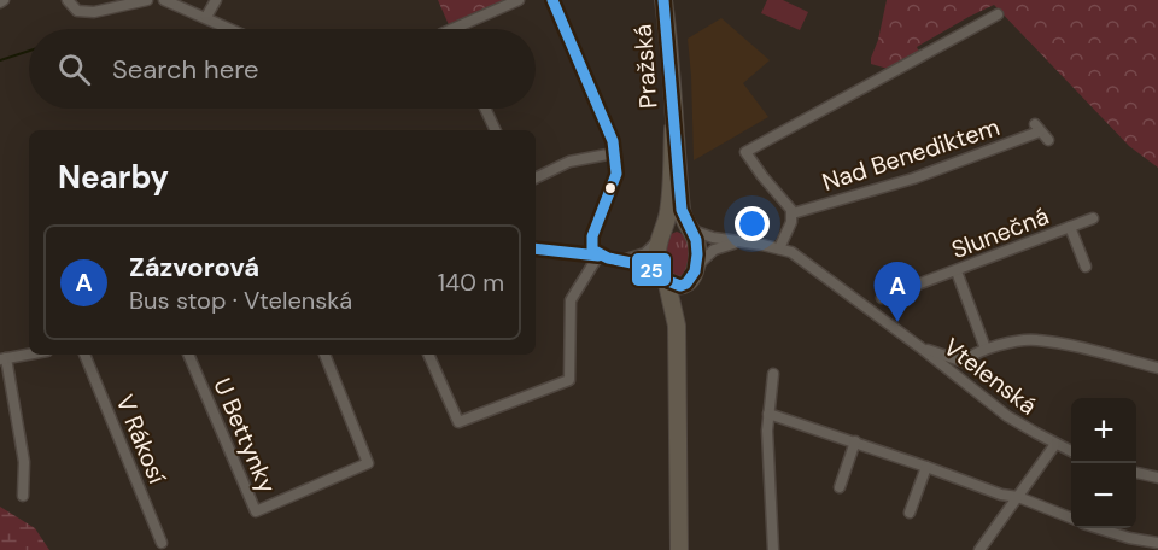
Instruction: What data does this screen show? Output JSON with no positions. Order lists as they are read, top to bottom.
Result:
{
  "streets": {
    "main road": ["Pražská"],
    "street": [
      "Nad Benediktem",
      "Slunečná",
      "Vtelenská",
      "U Bettynky",
      "V Rákosí"
    ]
  },
  "crossings": [
    ["Pražská", "Vtelenská"]
  ],
  "lines": ["transit line 25"],
  "page": {
    "search": "Search here",
    "heading": "Nearby",
    "list": [
      {
        "mark": "A",
        "name": "Zázvorová",
        "note": "Bus stop · Vtelenská",
        "value": "140 m"
      }
    ],
    "pins": "A",
    "map_buttons": ["+", "−"]
  }
}
